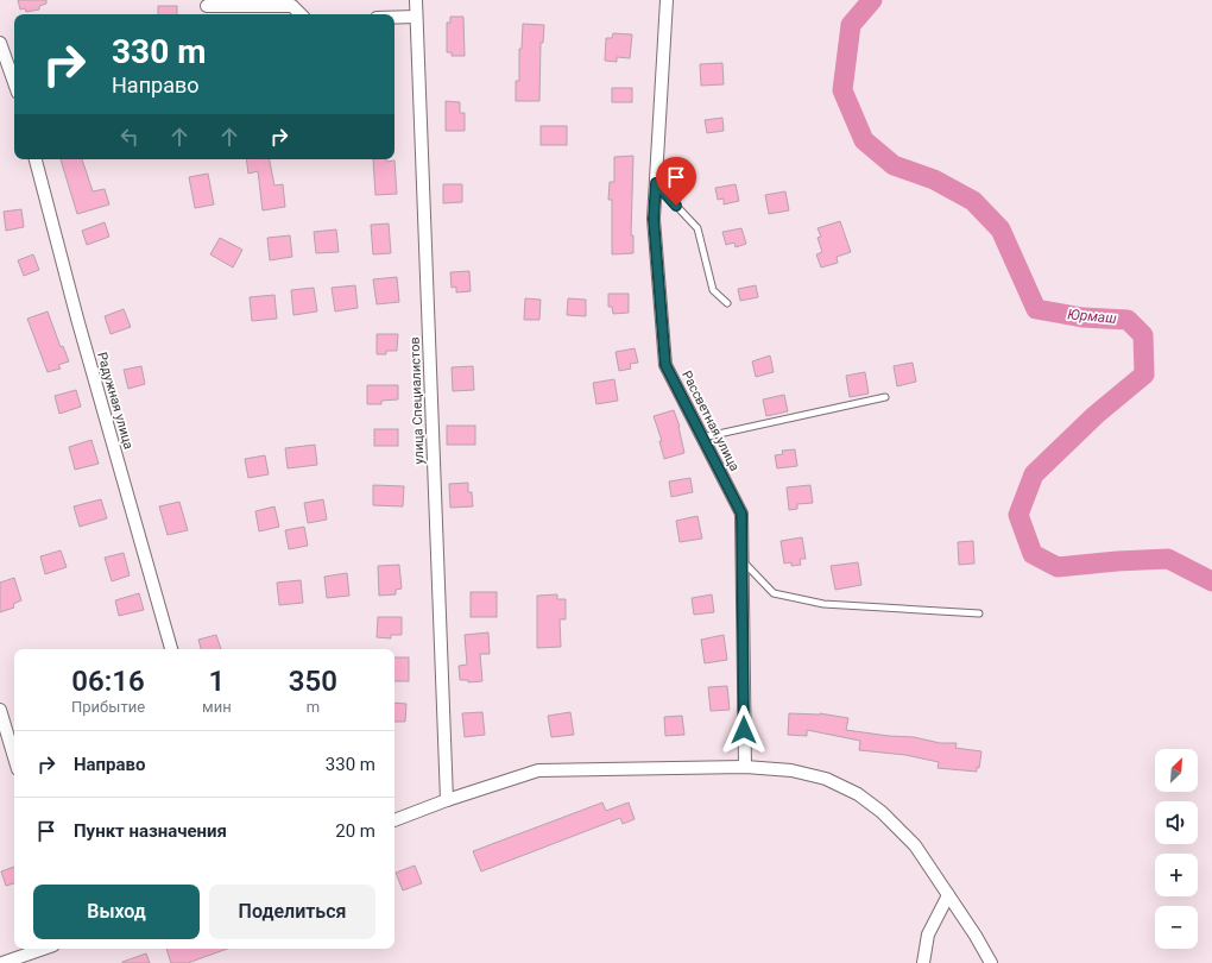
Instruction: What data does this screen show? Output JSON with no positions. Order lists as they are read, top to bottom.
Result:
{
  "streets": {
    "street": ["Радужная улица", "улица Специалистов", "Рассветная улица"]
  },
  "water": ["Юрмаш"],
  "north": "top right",
  "page": {
    "turn": ["330 m", "Направо"],
    "eta": [
      "06:16",
      "Прибытие",
      "1",
      "мин",
      "350",
      "m"
    ],
    "list": [
      {
        "name": "Направо",
        "value": "330 m"
      },
      {
        "name": "Пункт назначения",
        "value": "20 m"
      }
    ],
    "map_buttons": ["+", "−"],
    "buttons": ["Выход", "Поделиться"]
  }
}
